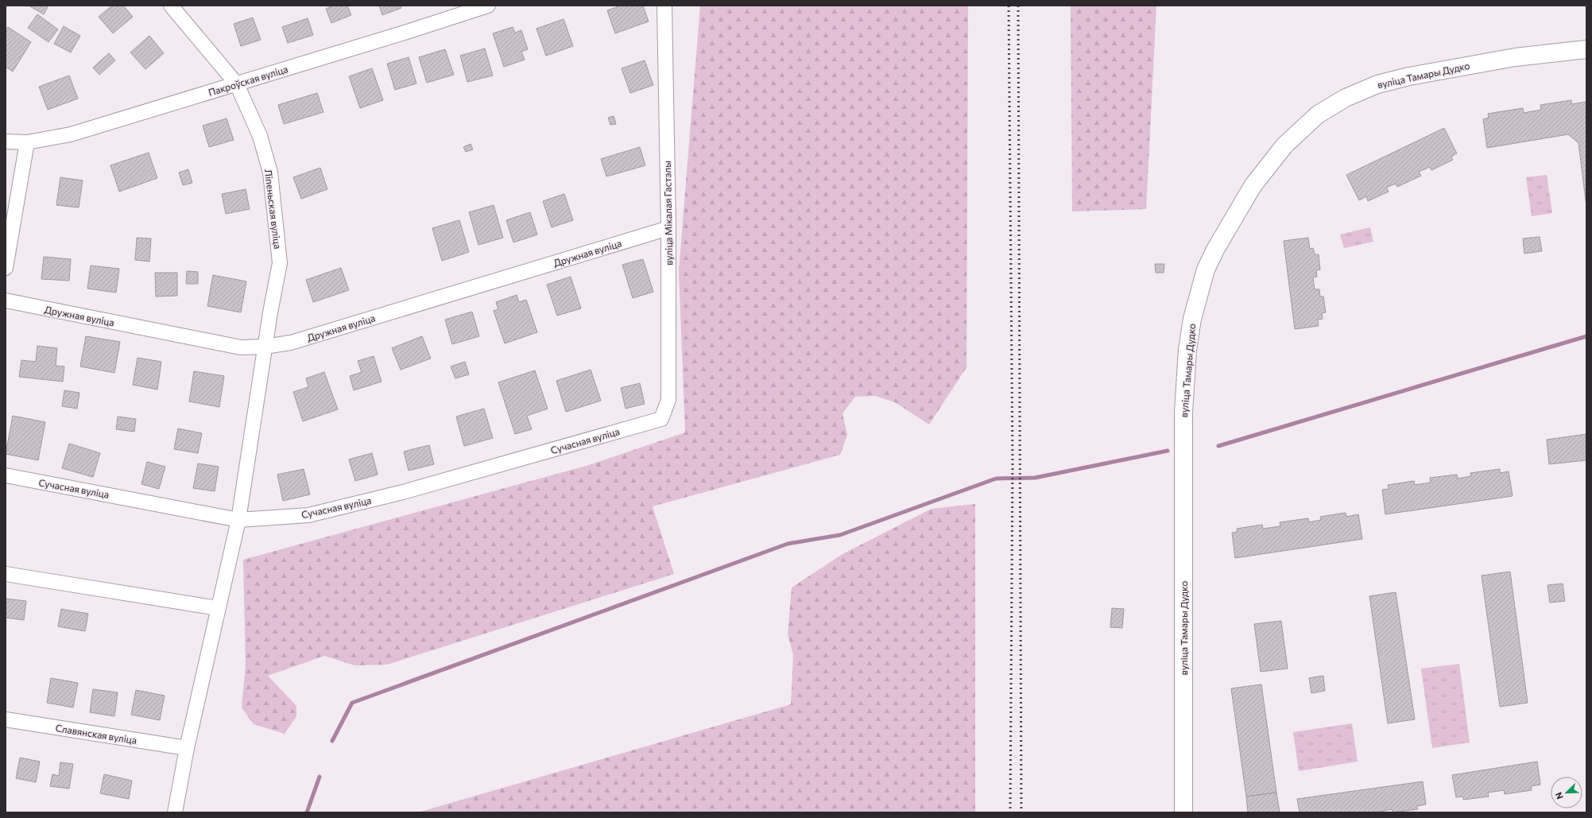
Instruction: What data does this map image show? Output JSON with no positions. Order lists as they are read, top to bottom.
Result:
{
  "streets": {
    "street": [
      "вуліца Тамары Дудко",
      "Пакроўская вуліца",
      "Ліпеньская вуліца",
      "вуліца Мікалая Гастэлы",
      "Дружная вуліца",
      "Сучасная вуліца",
      "Славянская вуліца"
    ]
  },
  "crossings": [
    ["Пакроўская вуліца", "Ліпеньская вуліца"],
    ["Ліпеньская вуліца", "Дружная вуліца"],
    ["Ліпеньская вуліца", "Сучасная вуліца"],
    ["Ліпеньская вуліца", "Славянская вуліца"],
    ["вуліца Мікалая Гастэлы", "Дружная вуліца"],
    ["вуліца Мікалая Гастэлы", "Сучасная вуліца"]
  ],
  "north": "bottom left"
}
